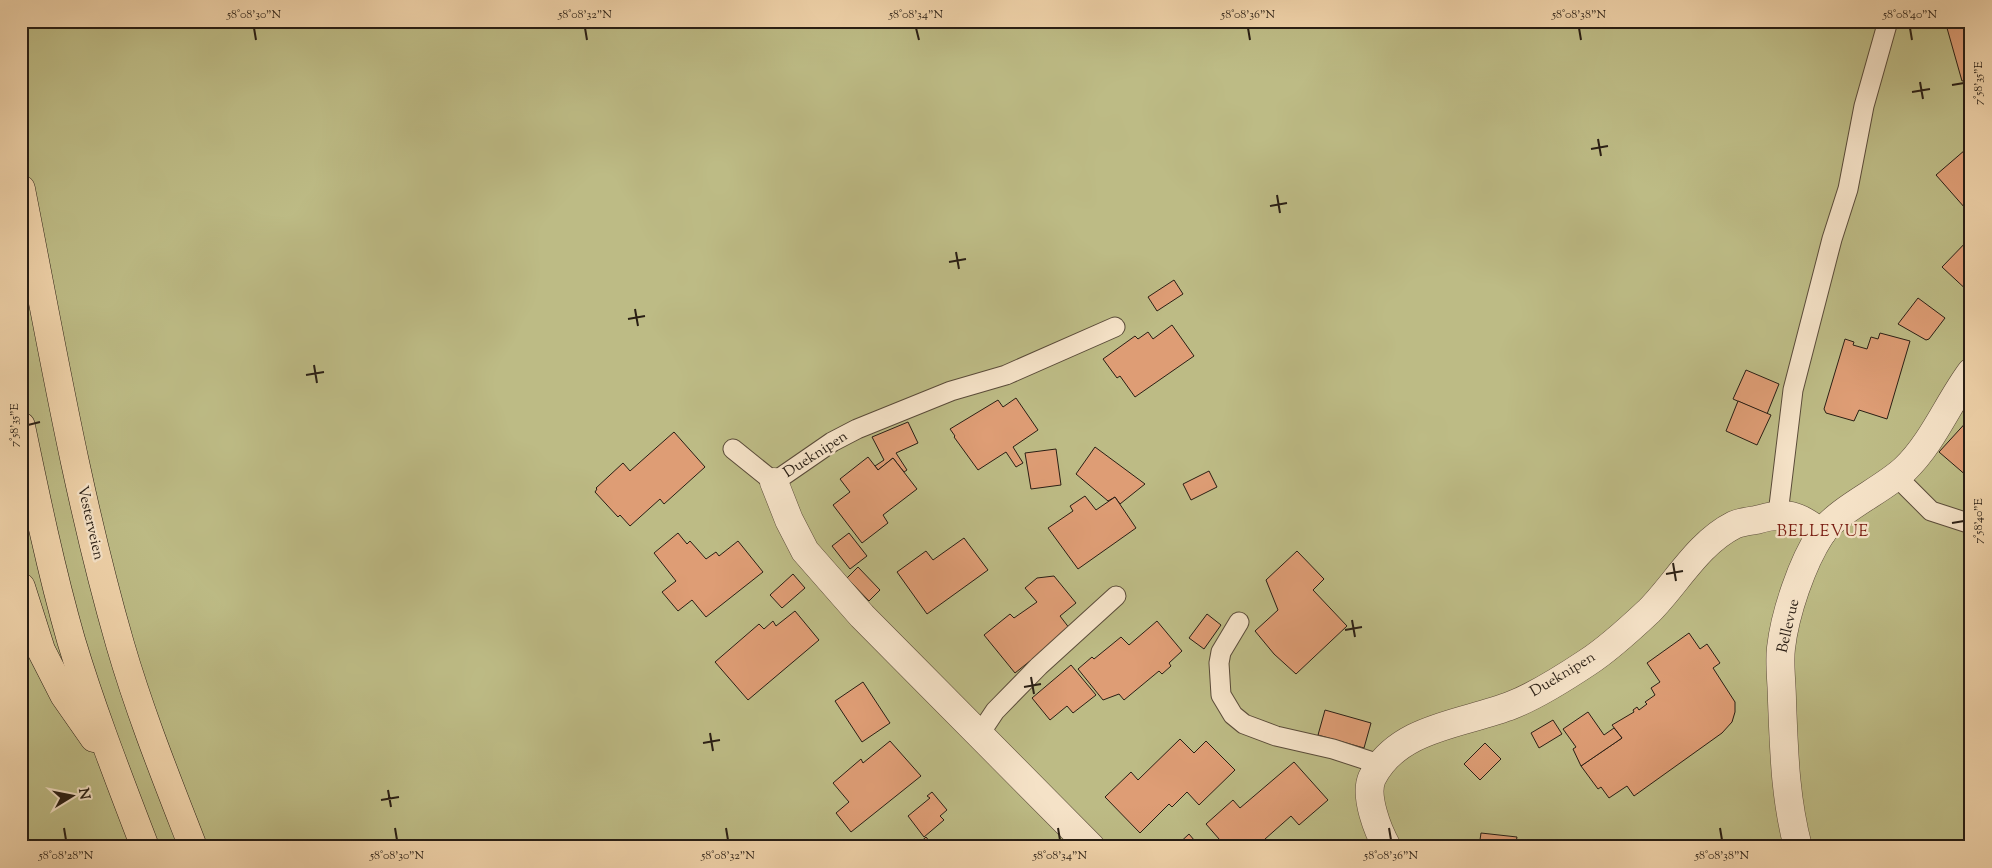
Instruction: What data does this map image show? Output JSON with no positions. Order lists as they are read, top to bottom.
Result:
{
  "streets": {
    "highway": ["Vesterveien"],
    "street": ["Dueknipen", "Bellevue"]
  },
  "crossings": [
    ["Dueknipen", "Bellevue"]
  ],
  "districts": ["BELLEVUE"],
  "north": "right",
  "coordinates": [
    "58°08'30\"N",
    "58°08'32\"N",
    "58°08'34\"N",
    "58°08'36\"N",
    "58°08'38\"N",
    "58°08'40\"N",
    "7°58'35\"E",
    "7°58'40\"E",
    "58°08'28\"N"
  ]
}
